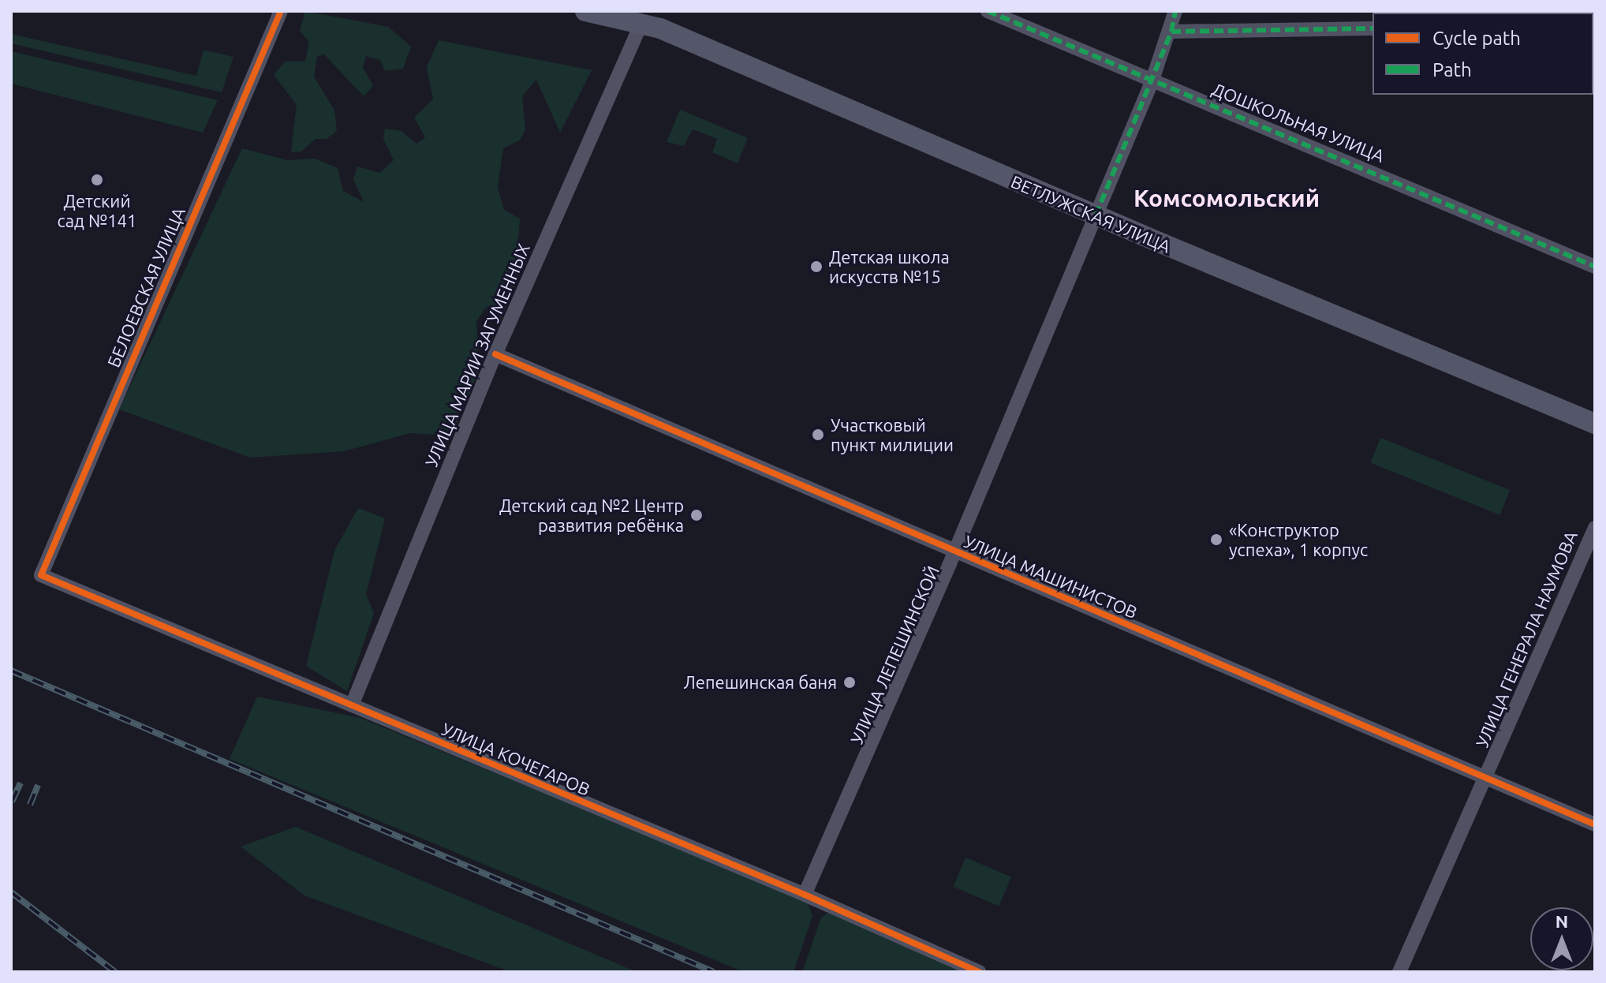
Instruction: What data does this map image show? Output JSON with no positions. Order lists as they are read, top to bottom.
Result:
{
  "streets": {
    "main road": ["ВЕТЛУЖСКАЯ УЛИЦА"],
    "street": [
      "ДОШКОЛЬНАЯ УЛИЦА",
      "БЕЛОЕВСКАЯ УЛИЦА",
      "УЛИЦА МАРИИ ЗАГУМЕННЫХ",
      "УЛИЦА МАШИНИСТОВ",
      "УЛИЦА ГЕНЕРАЛА НАУМОВА",
      "УЛИЦА ЛЕПЕШИНСКОЙ",
      "УЛИЦА КОЧЕГАРОВ"
    ]
  },
  "crossings": [
    ["ДОШКОЛЬНАЯ УЛИЦА", "УЛИЦА ЛЕПЕШИНСКОЙ"],
    ["ВЕТЛУЖСКАЯ УЛИЦА", "УЛИЦА МАРИИ ЗАГУМЕННЫХ"],
    ["ВЕТЛУЖСКАЯ УЛИЦА", "УЛИЦА ЛЕПЕШИНСКОЙ"],
    ["БЕЛОЕВСКАЯ УЛИЦА", "УЛИЦА КОЧЕГАРОВ"],
    ["УЛИЦА МАРИИ ЗАГУМЕННЫХ", "УЛИЦА МАШИНИСТОВ"],
    ["УЛИЦА МАРИИ ЗАГУМЕННЫХ", "УЛИЦА КОЧЕГАРОВ"],
    ["УЛИЦА МАШИНИСТОВ", "УЛИЦА ГЕНЕРАЛА НАУМОВА"],
    ["УЛИЦА МАШИНИСТОВ", "УЛИЦА ЛЕПЕШИНСКОЙ"],
    ["УЛИЦА ЛЕПЕШИНСКОЙ", "УЛИЦА КОЧЕГАРОВ"]
  ],
  "districts": ["Комсомольский"],
  "places": [
    "Детский сад №141",
    "Детская школа искусств №15",
    "Участковый пункт милиции",
    "Детский сад №2 Центр развития ребёнка",
    "«Конструктор успеха», 1 корпус",
    "Лепешинская баня"
  ],
  "legend": ["Cycle path", "Path"],
  "north": "top"
}
